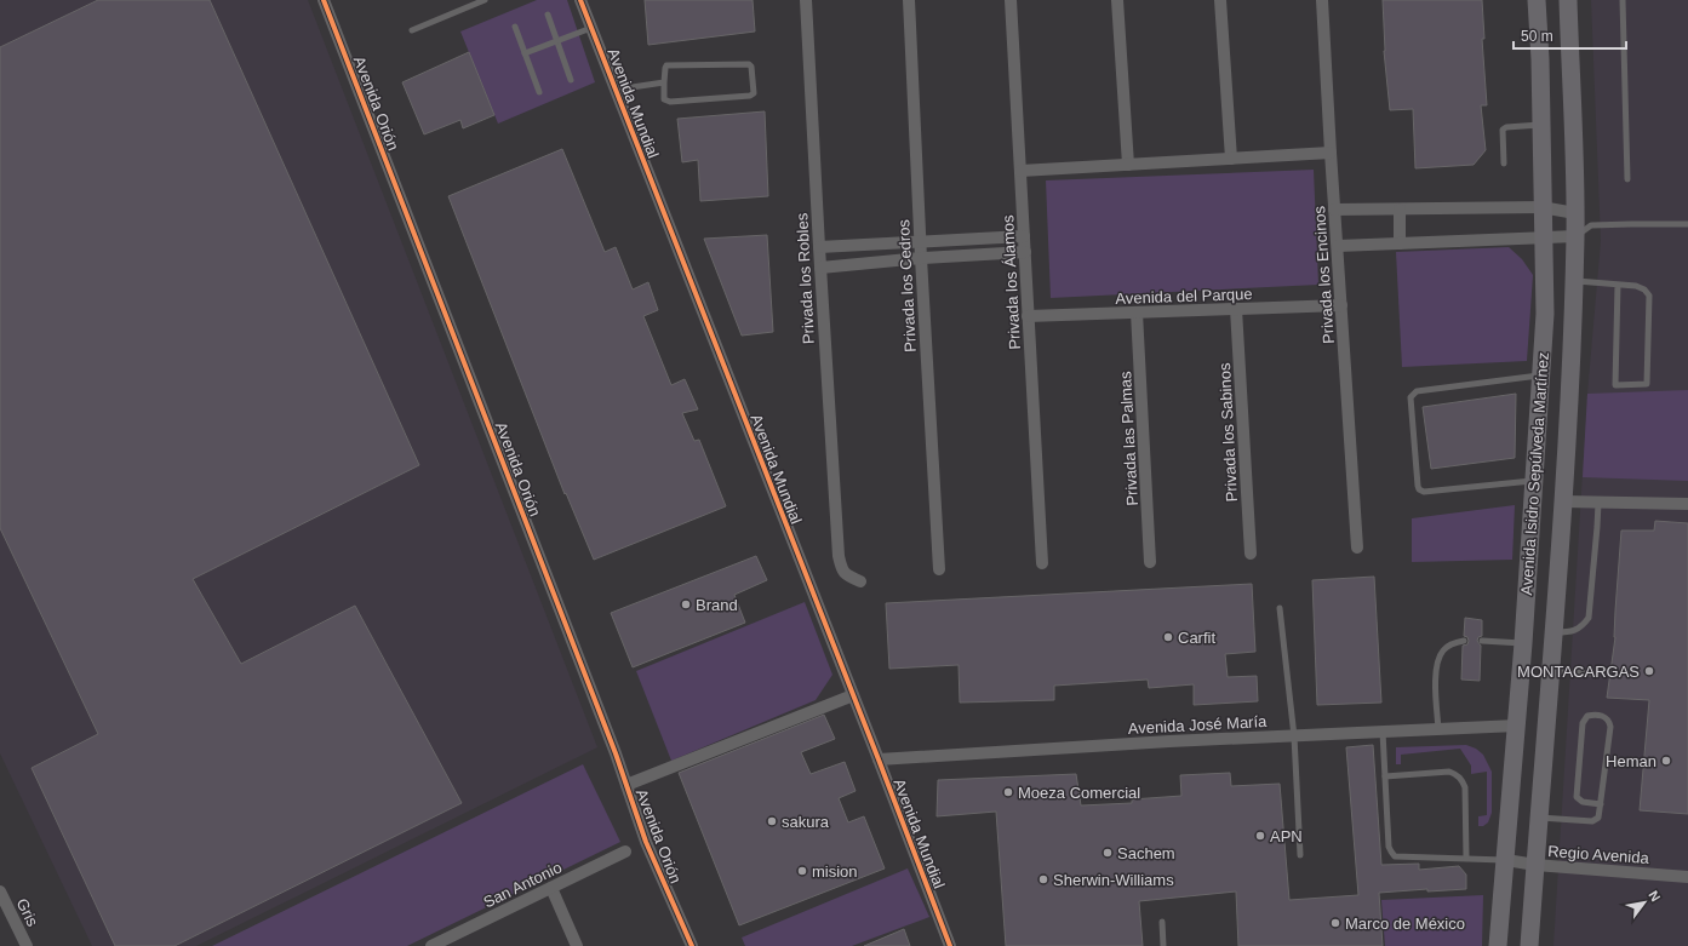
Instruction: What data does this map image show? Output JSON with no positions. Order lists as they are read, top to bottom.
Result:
{
  "streets": {
    "main road": ["Avenida Isidro Sepúlveda Martínez"],
    "street": [
      "Avenida Orión",
      "Avenida Mundial",
      "Privada los Encinos",
      "Privada los Robles",
      "Privada los Álamos",
      "Privada los Cedros",
      "Avenida del Parque",
      "Privada los Sabinos",
      "Privada las Palmas",
      "Avenida José María",
      "Regio Avenida",
      "San Antonio",
      "Gris"
    ]
  },
  "crossings": [
    ["Avenida Mundial", "Avenida José María"],
    ["Privada los Encinos", "Avenida del Parque"],
    ["Privada los Álamos", "Avenida del Parque"],
    ["Avenida del Parque", "Privada los Sabinos"],
    ["Avenida del Parque", "Privada las Palmas"],
    ["Avenida Isidro Sepúlveda Martínez", "Avenida José María"],
    ["Avenida Isidro Sepúlveda Martínez", "Regio Avenida"]
  ],
  "places": [
    "Brand",
    "Carfit",
    "MONTACARGAS",
    "Heman",
    "Moeza Comercial",
    "sakura",
    "APN",
    "Sachem",
    "mision",
    "Sherwin-Williams",
    "Marco de México"
  ],
  "scale_bar": "50 m",
  "north": "top right"
}
